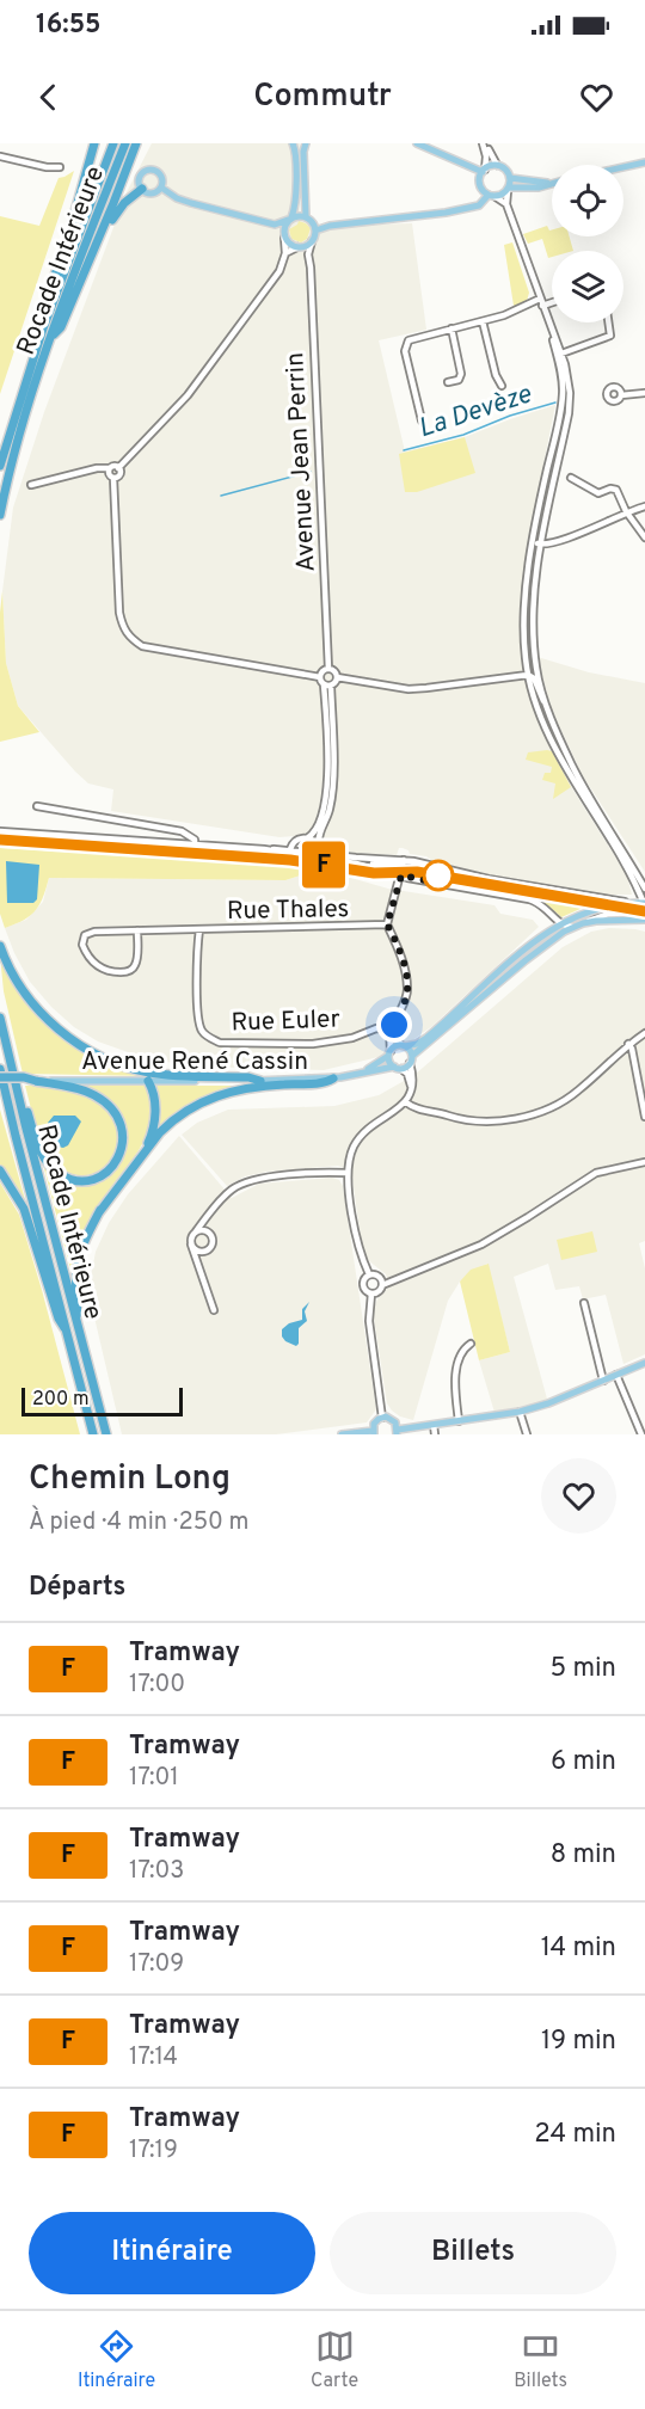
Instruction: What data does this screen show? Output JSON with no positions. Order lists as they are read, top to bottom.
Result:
{
  "streets": {
    "highway": ["Rocade Intérieure"],
    "main road": ["Avenue René Cassin"],
    "street": ["Avenue Jean Perrin", "Rue Thales", "Rue Euler"]
  },
  "crossings": [
    ["Rue Thales", "Rue Euler"]
  ],
  "water": ["La Devèze"],
  "lines": ["tram line F"],
  "scale_bar": "200 m",
  "page": {
    "status": "16:55",
    "header": "Commutr",
    "on_map": "F",
    "scale": "200 m",
    "heading": [
      ["Chemin Long", "À pied · 4 min · 250 m"],
      "Départs"
    ],
    "list": [
      {
        "mark": "F",
        "name": "Tramway",
        "note": "17:00",
        "value": "5 min"
      },
      {
        "mark": "F",
        "name": "Tramway",
        "note": "17:01",
        "value": "6 min"
      },
      {
        "mark": "F",
        "name": "Tramway",
        "note": "17:03",
        "value": "8 min"
      },
      {
        "mark": "F",
        "name": "Tramway",
        "note": "17:09",
        "value": "14 min"
      },
      {
        "mark": "F",
        "name": "Tramway",
        "note": "17:14",
        "value": "19 min"
      },
      {
        "mark": "F",
        "name": "Tramway",
        "note": "17:19",
        "value": "24 min"
      }
    ],
    "buttons": ["Itinéraire", "Billets"],
    "tabs": ["Itinéraire", "Carte", "Billets"]
  }
}
